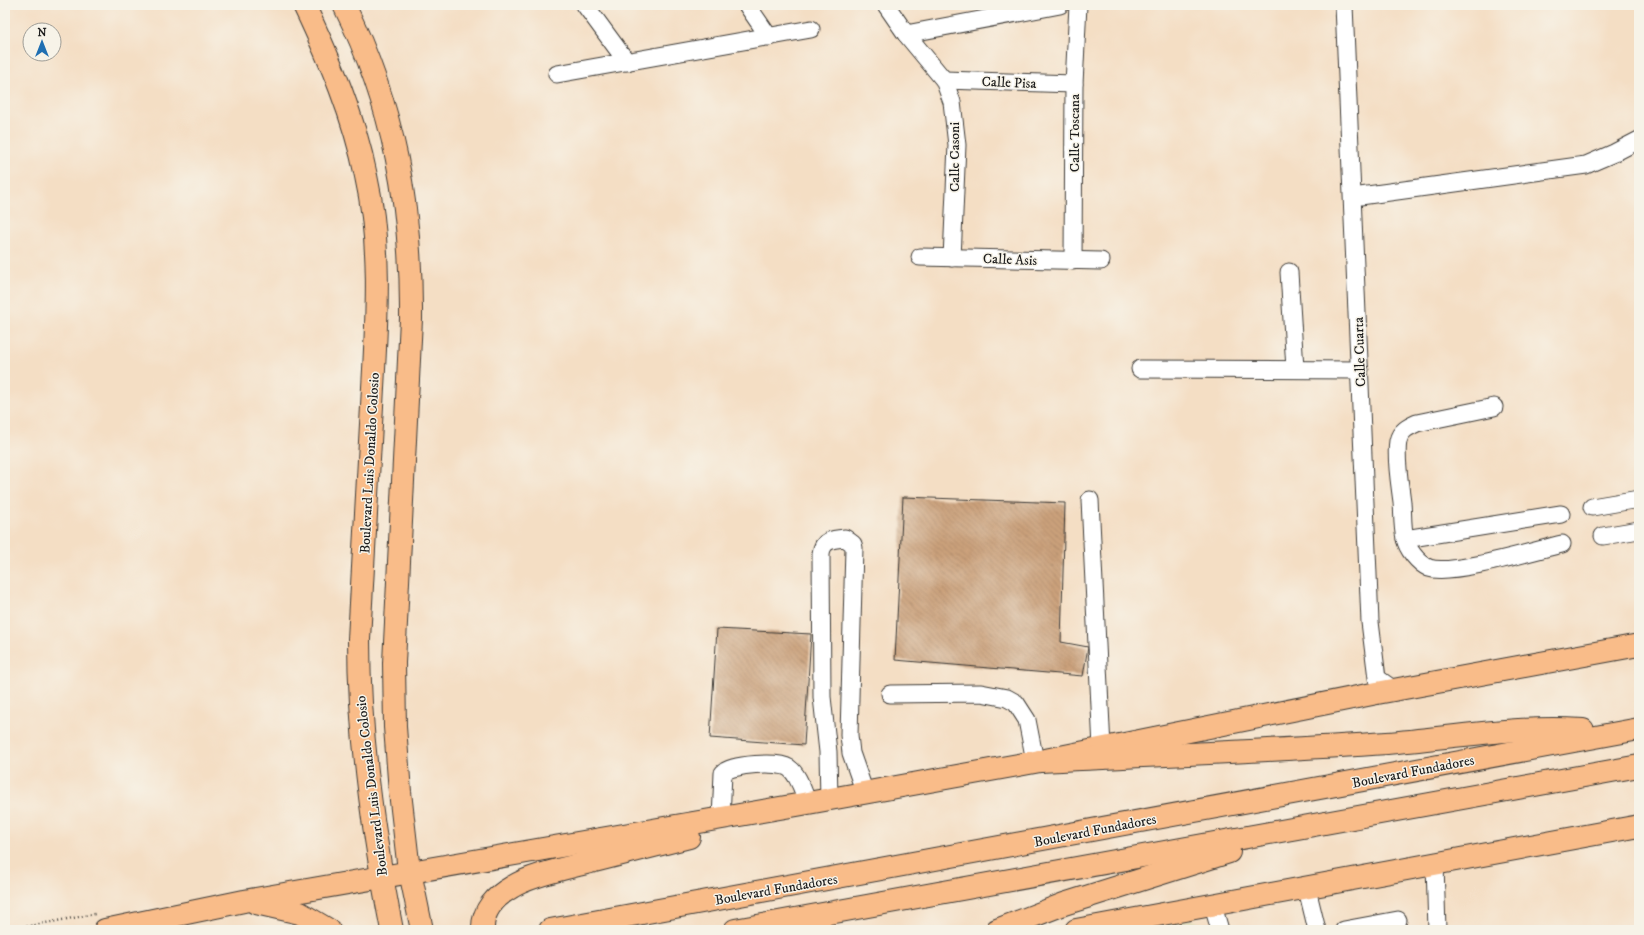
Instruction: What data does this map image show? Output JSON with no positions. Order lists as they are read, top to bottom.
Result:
{
  "streets": {
    "main road": ["Boulevard Luis Donaldo Colosio", "Boulevard Fundadores"],
    "street": [
      "Calle Pisa",
      "Calle Toscana",
      "Calle Casoni",
      "Calle Asis",
      "Calle Cuarta"
    ]
  },
  "crossings": [
    ["Calle Pisa", "Calle Toscana"],
    ["Calle Pisa", "Calle Casoni"],
    ["Calle Toscana", "Calle Asis"],
    ["Calle Casoni", "Calle Asis"]
  ],
  "north": "top"
}
